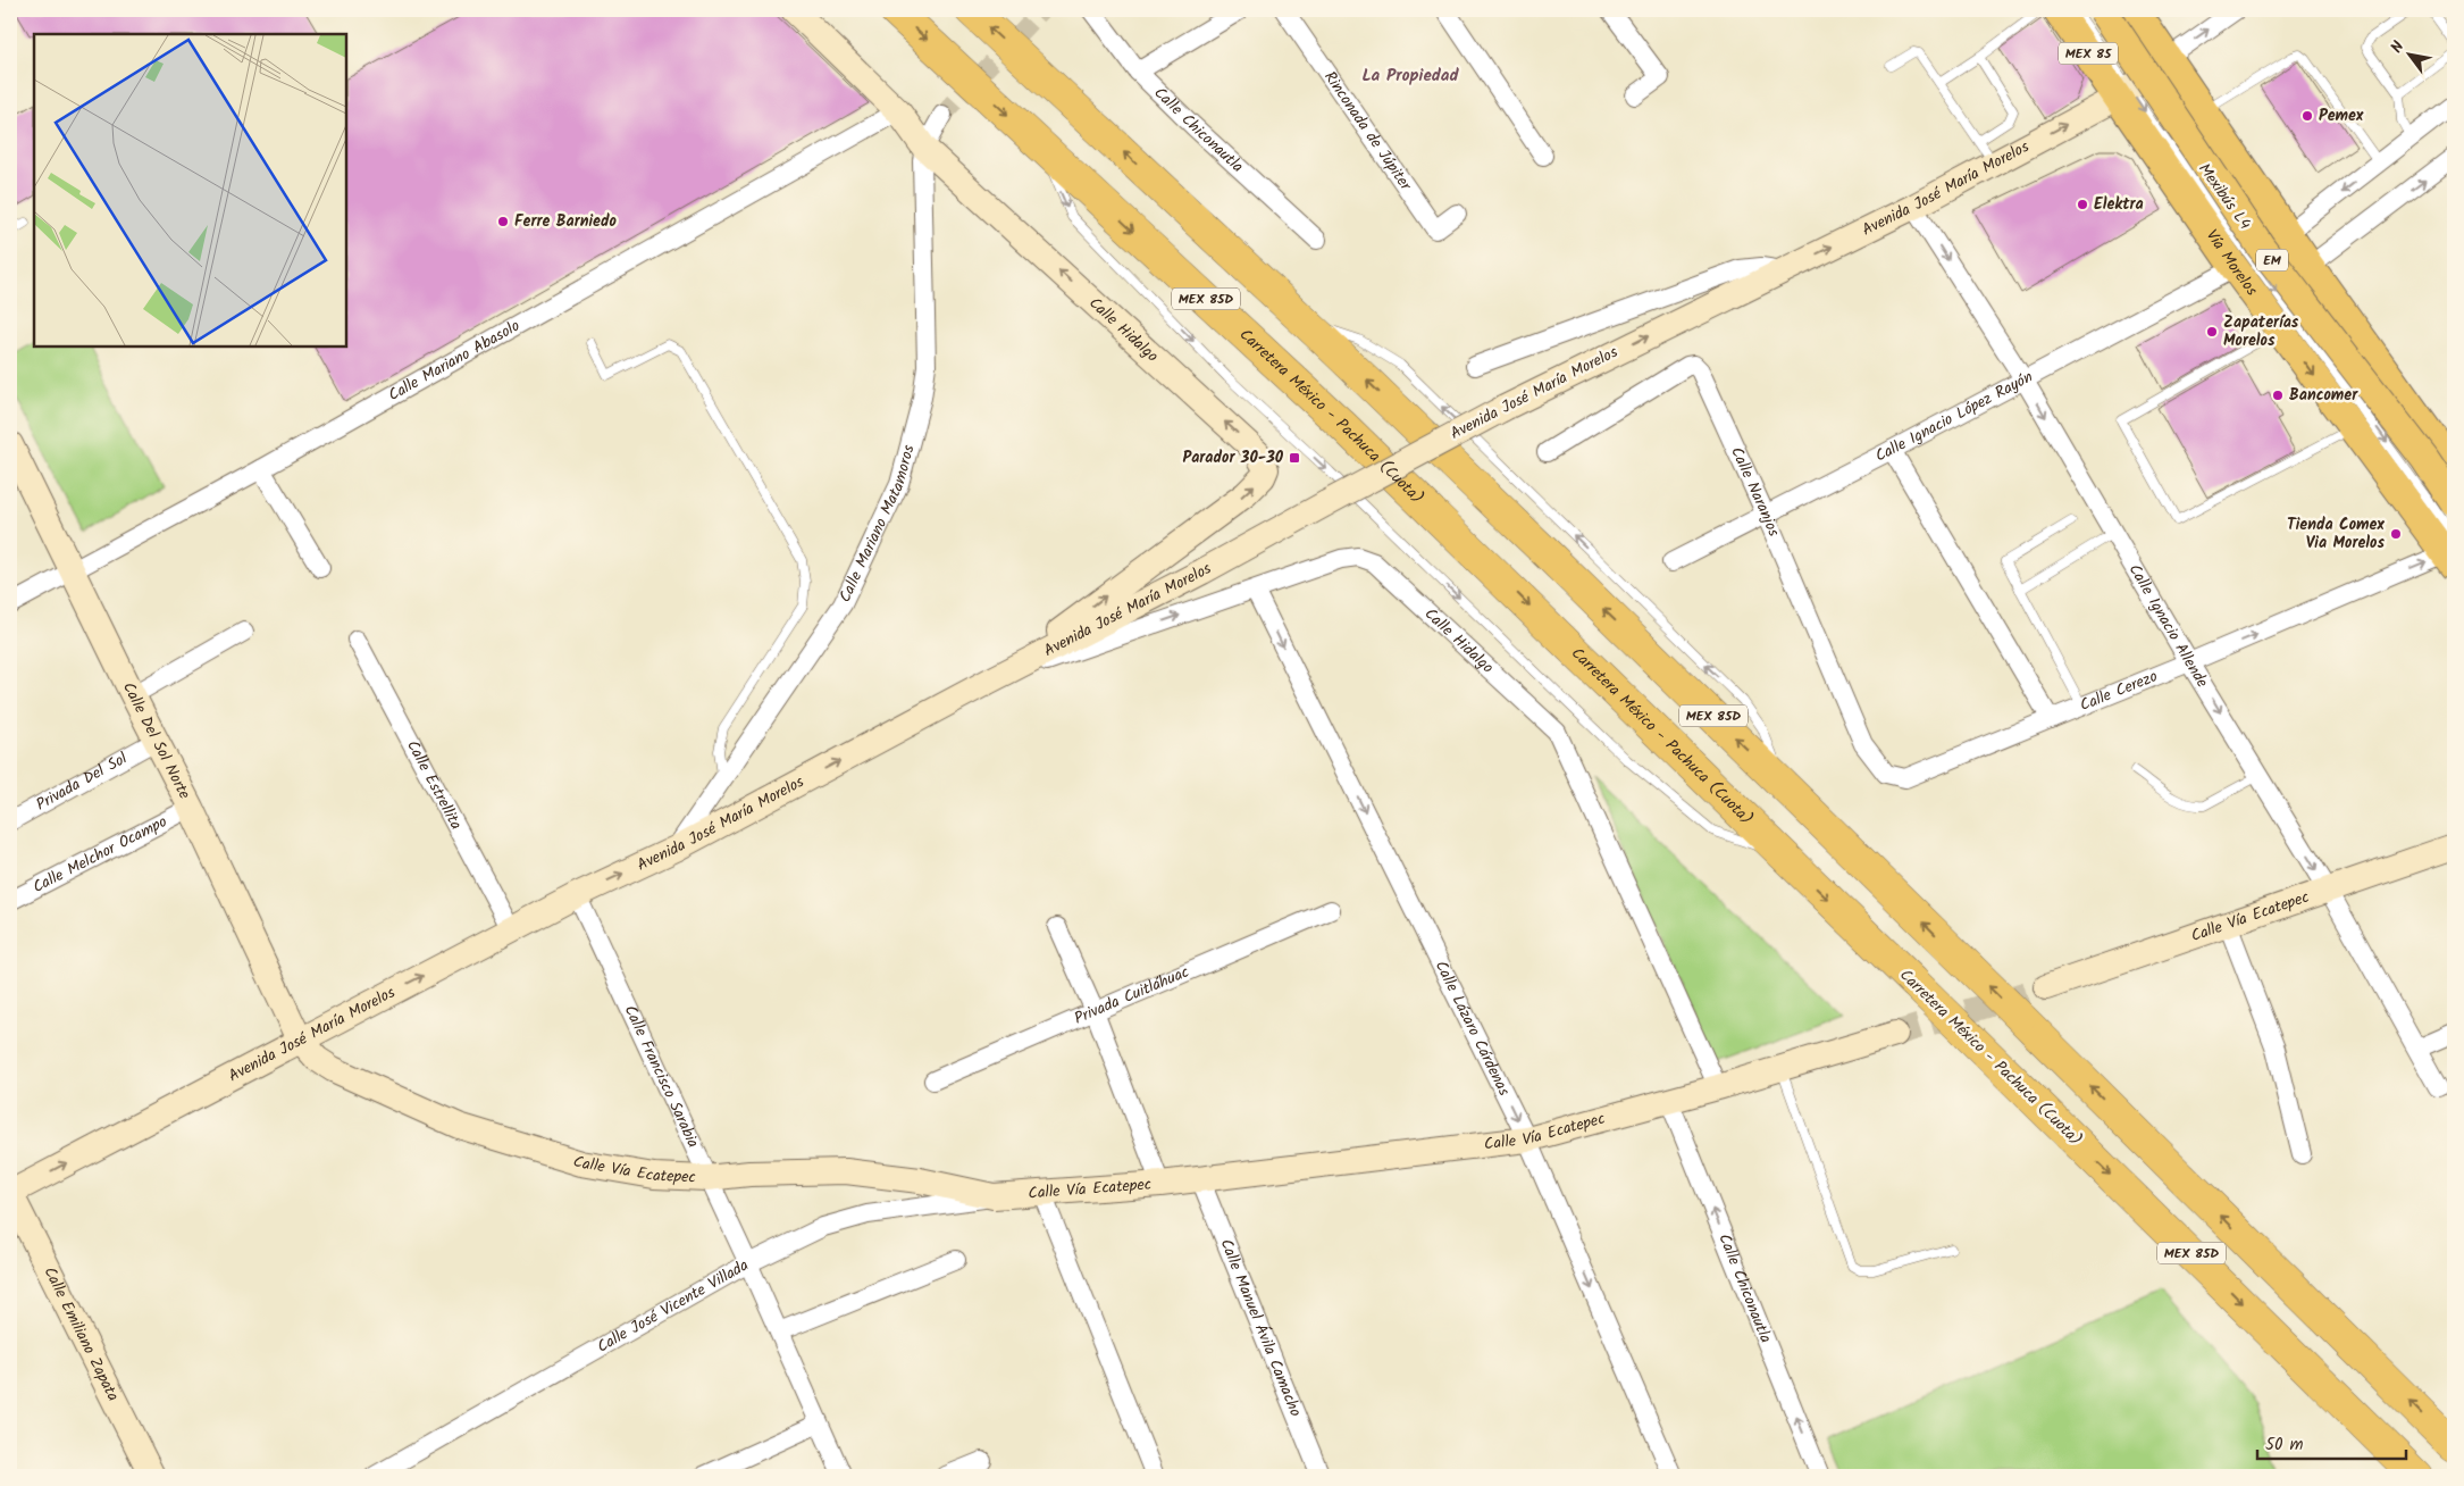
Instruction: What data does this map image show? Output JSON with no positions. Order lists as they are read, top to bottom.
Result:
{
  "streets": {
    "highway": ["MEX 85D", "Carretera México - Pachuca (Cuota)"],
    "main road": [
      "MEX 85",
      "Avenida José María Morelos",
      "EM",
      "Vía Morelos",
      "Calle Hidalgo",
      "Calle Del Sol Norte",
      "Calle Vía Ecatepec",
      "Calle Emiliano Zapata"
    ],
    "street": [
      "Calle Chiconautla",
      "Rinconada de Júpiter",
      "Calle Mariano Abasolo",
      "Calle Ignacio López Rayón",
      "Calle Naranjos",
      "Calle Mariano Matamoros",
      "Calle Ignacio Allende",
      "Calle Cerezo",
      "Privada Del Sol",
      "Calle Estrellita",
      "Calle Melchor Ocampo",
      "Privada Cuitláhuac",
      "Calle Lázaro Cárdenas",
      "Calle Francisco Sarabia",
      "Calle José Vicente Villada",
      "Calle Manuel Ávila Camacho"
    ],
    "lane": ["Mexibús L4"]
  },
  "crossings": [
    ["Calle Chiconautla", "Calle Vía Ecatepec"],
    ["Avenida José María Morelos", "Mexibús L4"],
    ["Avenida José María Morelos", "Vía Morelos"],
    ["Avenida José María Morelos", "Calle Hidalgo"],
    ["Avenida José María Morelos", "Calle Mariano Matamoros"],
    ["Avenida José María Morelos", "Calle Ignacio Allende"],
    ["Avenida José María Morelos", "Calle Del Sol Norte"],
    ["Avenida José María Morelos", "Calle Estrellita"],
    ["Avenida José María Morelos", "Calle Vía Ecatepec"],
    ["Avenida José María Morelos", "Calle Francisco Sarabia"],
    ["Avenida José María Morelos", "Calle Emiliano Zapata"],
    ["Mexibús L4", "Vía Morelos"],
    ["Mexibús L4", "Calle Cerezo"],
    ["Vía Morelos", "Calle Ignacio López Rayón"],
    ["Vía Morelos", "Calle Cerezo"],
    ["Calle Hidalgo", "Calle Mariano Abasolo"],
    ["Calle Hidalgo", "Calle Mariano Matamoros"],
    ["Calle Hidalgo", "Calle Vía Ecatepec"],
    ["Calle Hidalgo", "Calle Lázaro Cárdenas"],
    ["Calle Mariano Abasolo", "Calle Del Sol Norte"],
    ["Calle Ignacio López Rayón", "Calle Naranjos"],
    ["Calle Ignacio López Rayón", "Calle Ignacio Allende"],
    ["Calle Naranjos", "Calle Cerezo"],
    ["Calle Ignacio Allende", "Calle Cerezo"],
    ["Calle Ignacio Allende", "Calle Vía Ecatepec"],
    ["Calle Del Sol Norte", "Privada Del Sol"],
    ["Calle Del Sol Norte", "Calle Melchor Ocampo"],
    ["Calle Del Sol Norte", "Calle Vía Ecatepec"],
    ["Calle Vía Ecatepec", "Calle Lázaro Cárdenas"],
    ["Calle Vía Ecatepec", "Calle Francisco Sarabia"],
    ["Calle Vía Ecatepec", "Calle José Vicente Villada"],
    ["Calle Vía Ecatepec", "Calle Manuel Ávila Camacho"],
    ["Calle Francisco Sarabia", "Calle José Vicente Villada"]
  ],
  "one_way": [
    "Calle Chiconautla",
    "Avenida José María Morelos",
    "Mexibús L4",
    "Calle Cerezo",
    "Calle Lázaro Cárdenas"
  ],
  "districts": ["La Propiedad"],
  "places": {
    "other": [
      "Pemex",
      "Elektra",
      "Ferre Barniedo",
      "Zapaterías Morelos",
      "Bancomer",
      "Tienda Comex Via Morelos"
    ],
    "transit": ["Parador 30-30"]
  },
  "scale_bar": "50 m",
  "north": "top left"
}
